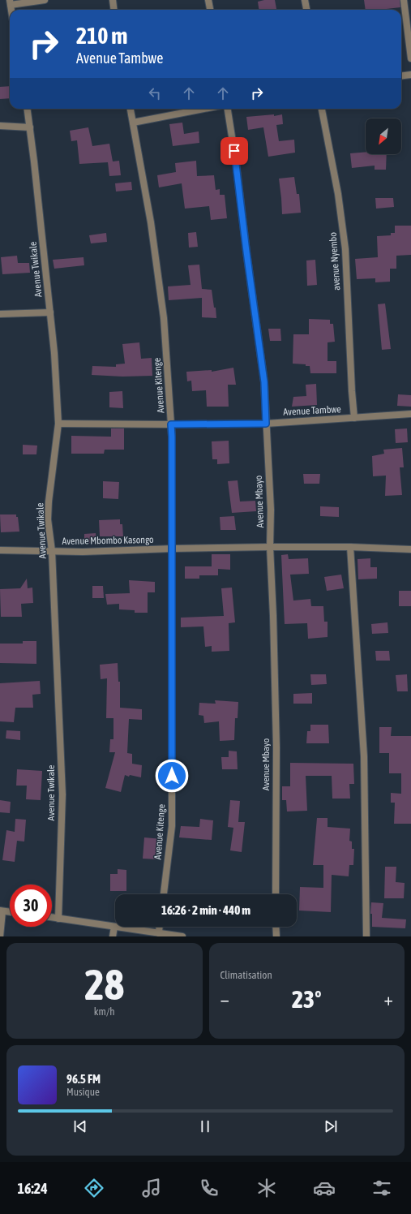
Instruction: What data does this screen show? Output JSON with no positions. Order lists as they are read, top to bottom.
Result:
{
  "streets": {
    "street": [
      "avenue Nyembo",
      "Avenue Twikale",
      "Avenue Kitenge",
      "Avenue Tambwe",
      "Avenue Mbayo",
      "Avenue Mbombo Kasongo"
    ]
  },
  "crossings": [
    ["avenue Nyembo", "Avenue Tambwe"],
    ["Avenue Twikale", "Avenue Tambwe"],
    ["Avenue Twikale", "Avenue Mbombo Kasongo"],
    ["Avenue Kitenge", "Avenue Tambwe"],
    ["Avenue Kitenge", "Avenue Mbombo Kasongo"],
    ["Avenue Tambwe", "Avenue Mbayo"],
    ["Avenue Mbayo", "Avenue Mbombo Kasongo"]
  ],
  "north": "bottom left",
  "page": {
    "turn": ["210 m", "Avenue Tambwe"],
    "limit": "30",
    "trip": "16:26 · 2 min · 440 m",
    "tile": [
      ["28", "km/h"],
      "Climatisation"
    ],
    "heat": ["−", "23°", "+"],
    "song": ["96.5 FM", "Musique"],
    "tabs": "16:24"
  }
}
